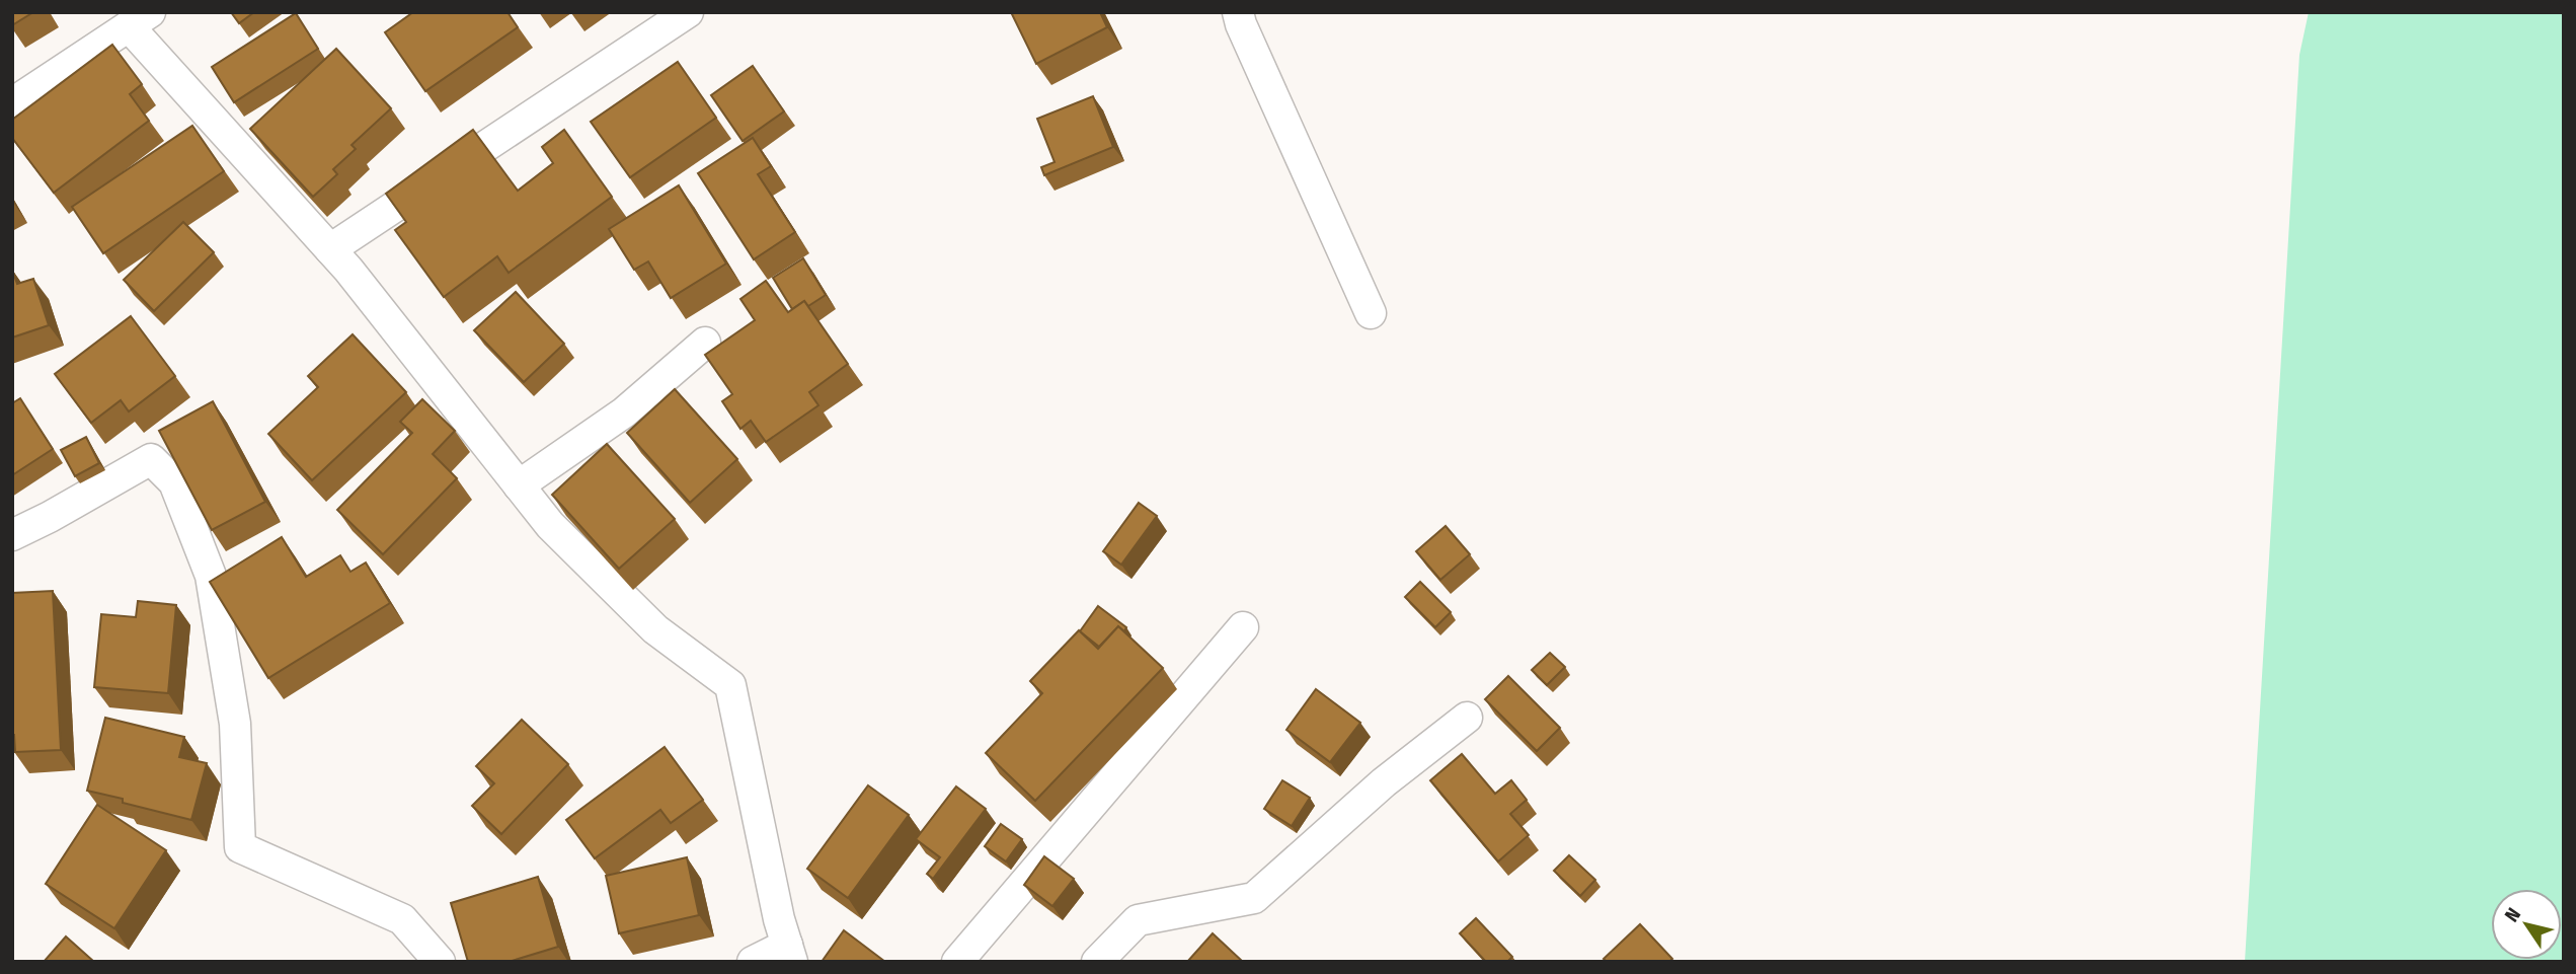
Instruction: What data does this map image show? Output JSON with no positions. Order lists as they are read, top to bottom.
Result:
{
  "north": "top left"
}
